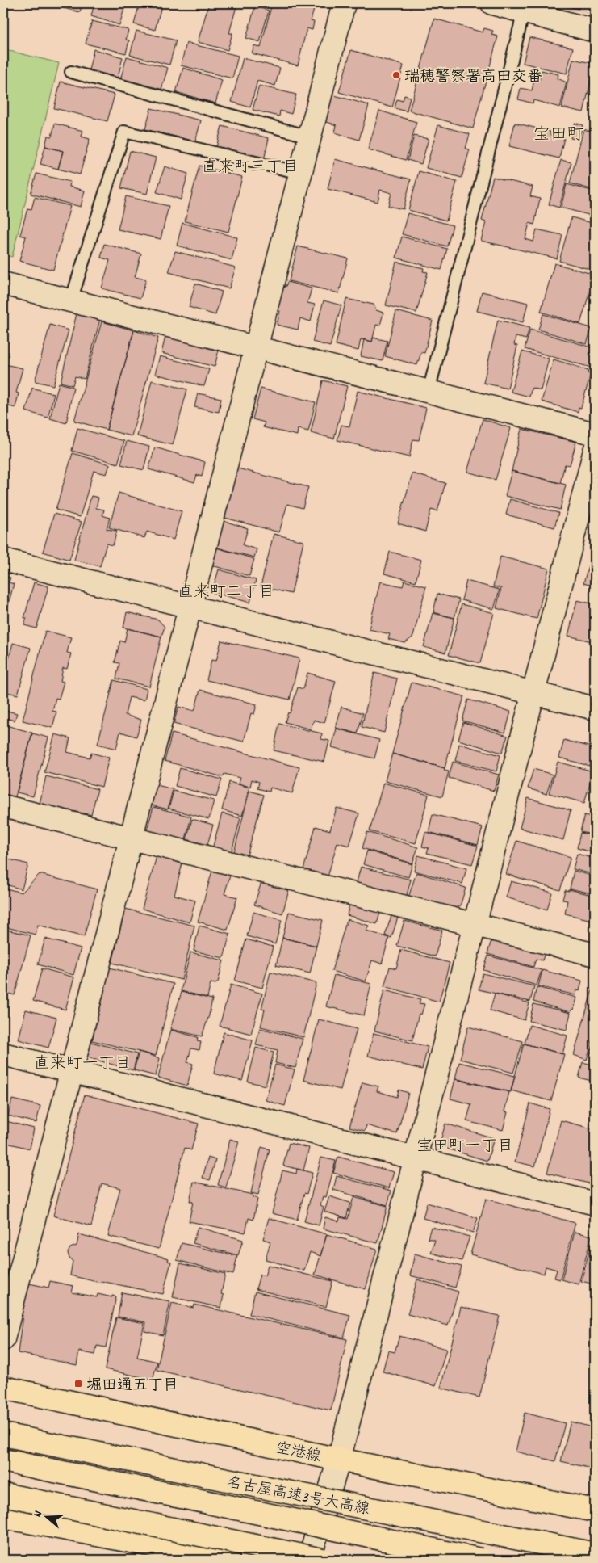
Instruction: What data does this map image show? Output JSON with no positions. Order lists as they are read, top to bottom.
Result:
{
  "streets": {
    "main road": ["空港線", "名古屋高速3号大高線"]
  },
  "districts": [
    "宝田町",
    "直来町三丁目",
    "直来町二丁目",
    "直来町一丁目",
    "宝田町一丁目"
  ],
  "places": {
    "other": ["瑞穂警察署高田交番"],
    "transit": ["堀田通五丁目"]
  },
  "north": "left"
}
